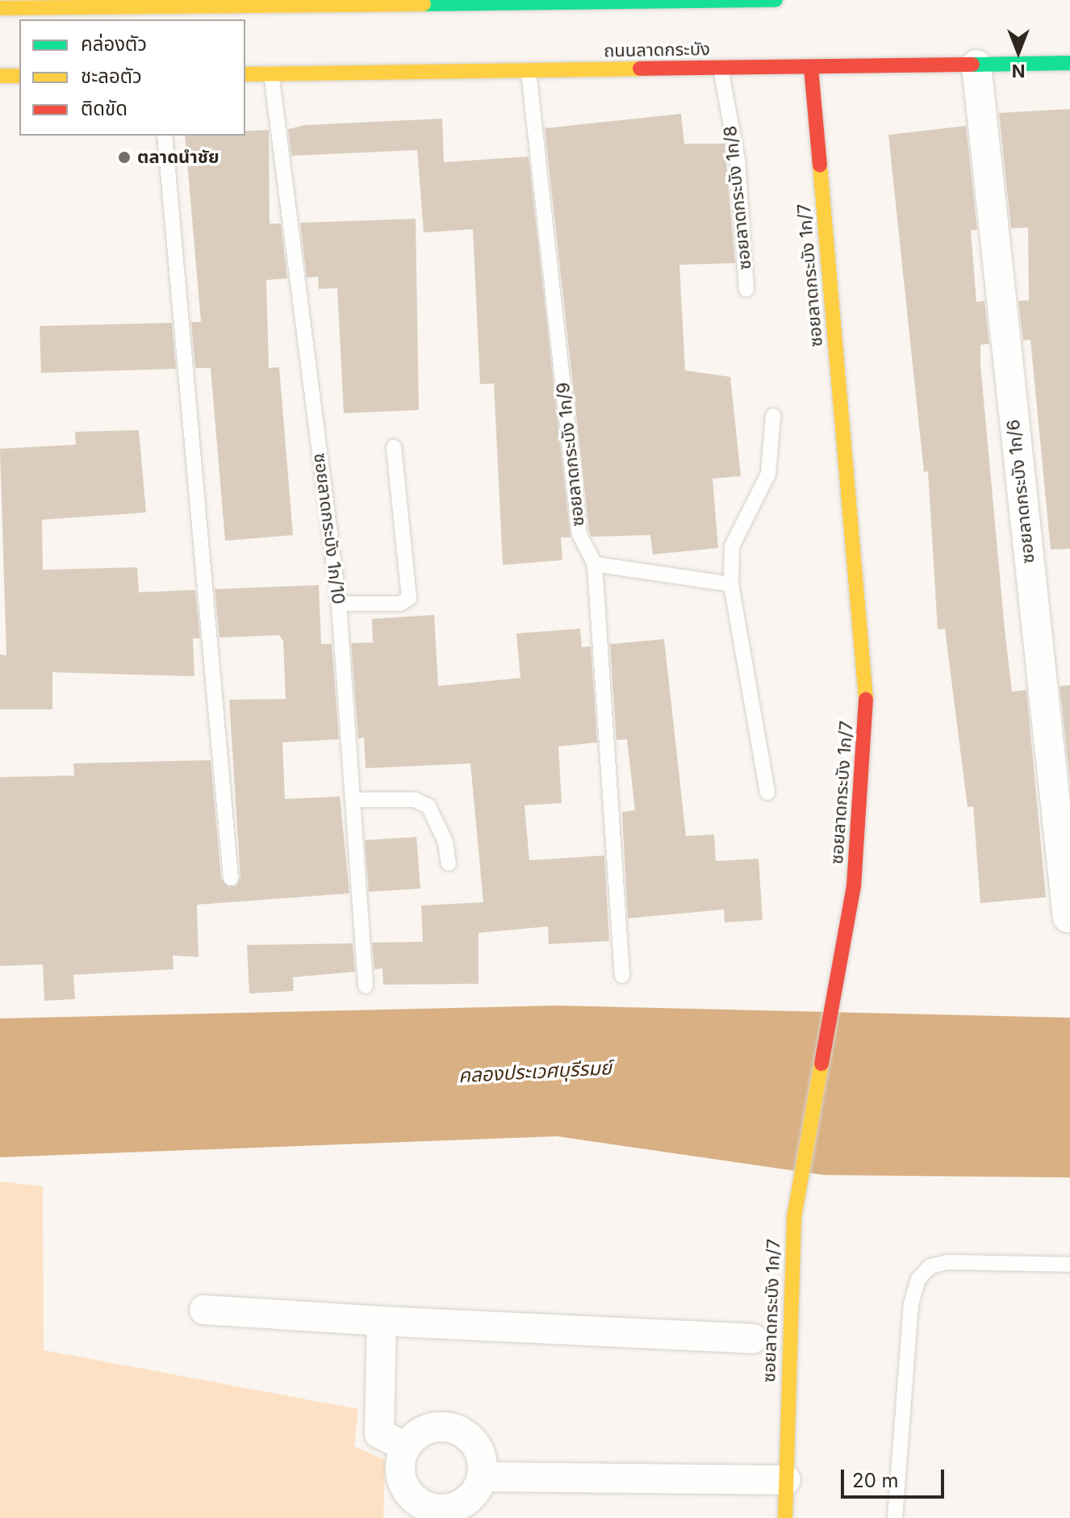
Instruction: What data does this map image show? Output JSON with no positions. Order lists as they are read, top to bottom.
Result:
{
  "streets": {
    "main road": ["ถนนลาดกระบัง", "ซอยลาดกระบัง 1ก/7"],
    "street": ["ซอยลาดกระบัง 1ก/6"],
    "lane": ["ซอยลาดกระบัง 1ก/8", "ซอยลาดกระบัง 1ก/9", "ซอยลาดกระบัง 1ก/10"]
  },
  "crossings": [
    ["ถนนลาดกระบัง", "ซอยลาดกระบัง 1ก/8"],
    ["ถนนลาดกระบัง", "ซอยลาดกระบัง 1ก/7"],
    ["ถนนลาดกระบัง", "ซอยลาดกระบัง 1ก/9"],
    ["ถนนลาดกระบัง", "ซอยลาดกระบัง 1ก/6"],
    ["ถนนลาดกระบัง", "ซอยลาดกระบัง 1ก/10"]
  ],
  "water": ["คลองประเวศบุรีรมย์"],
  "places": ["ตลาดนำชัย"],
  "legend": ["คล่องตัว", "ชะลอตัว", "ติดขัด"],
  "scale_bar": "20 m",
  "north": "bottom"
}
